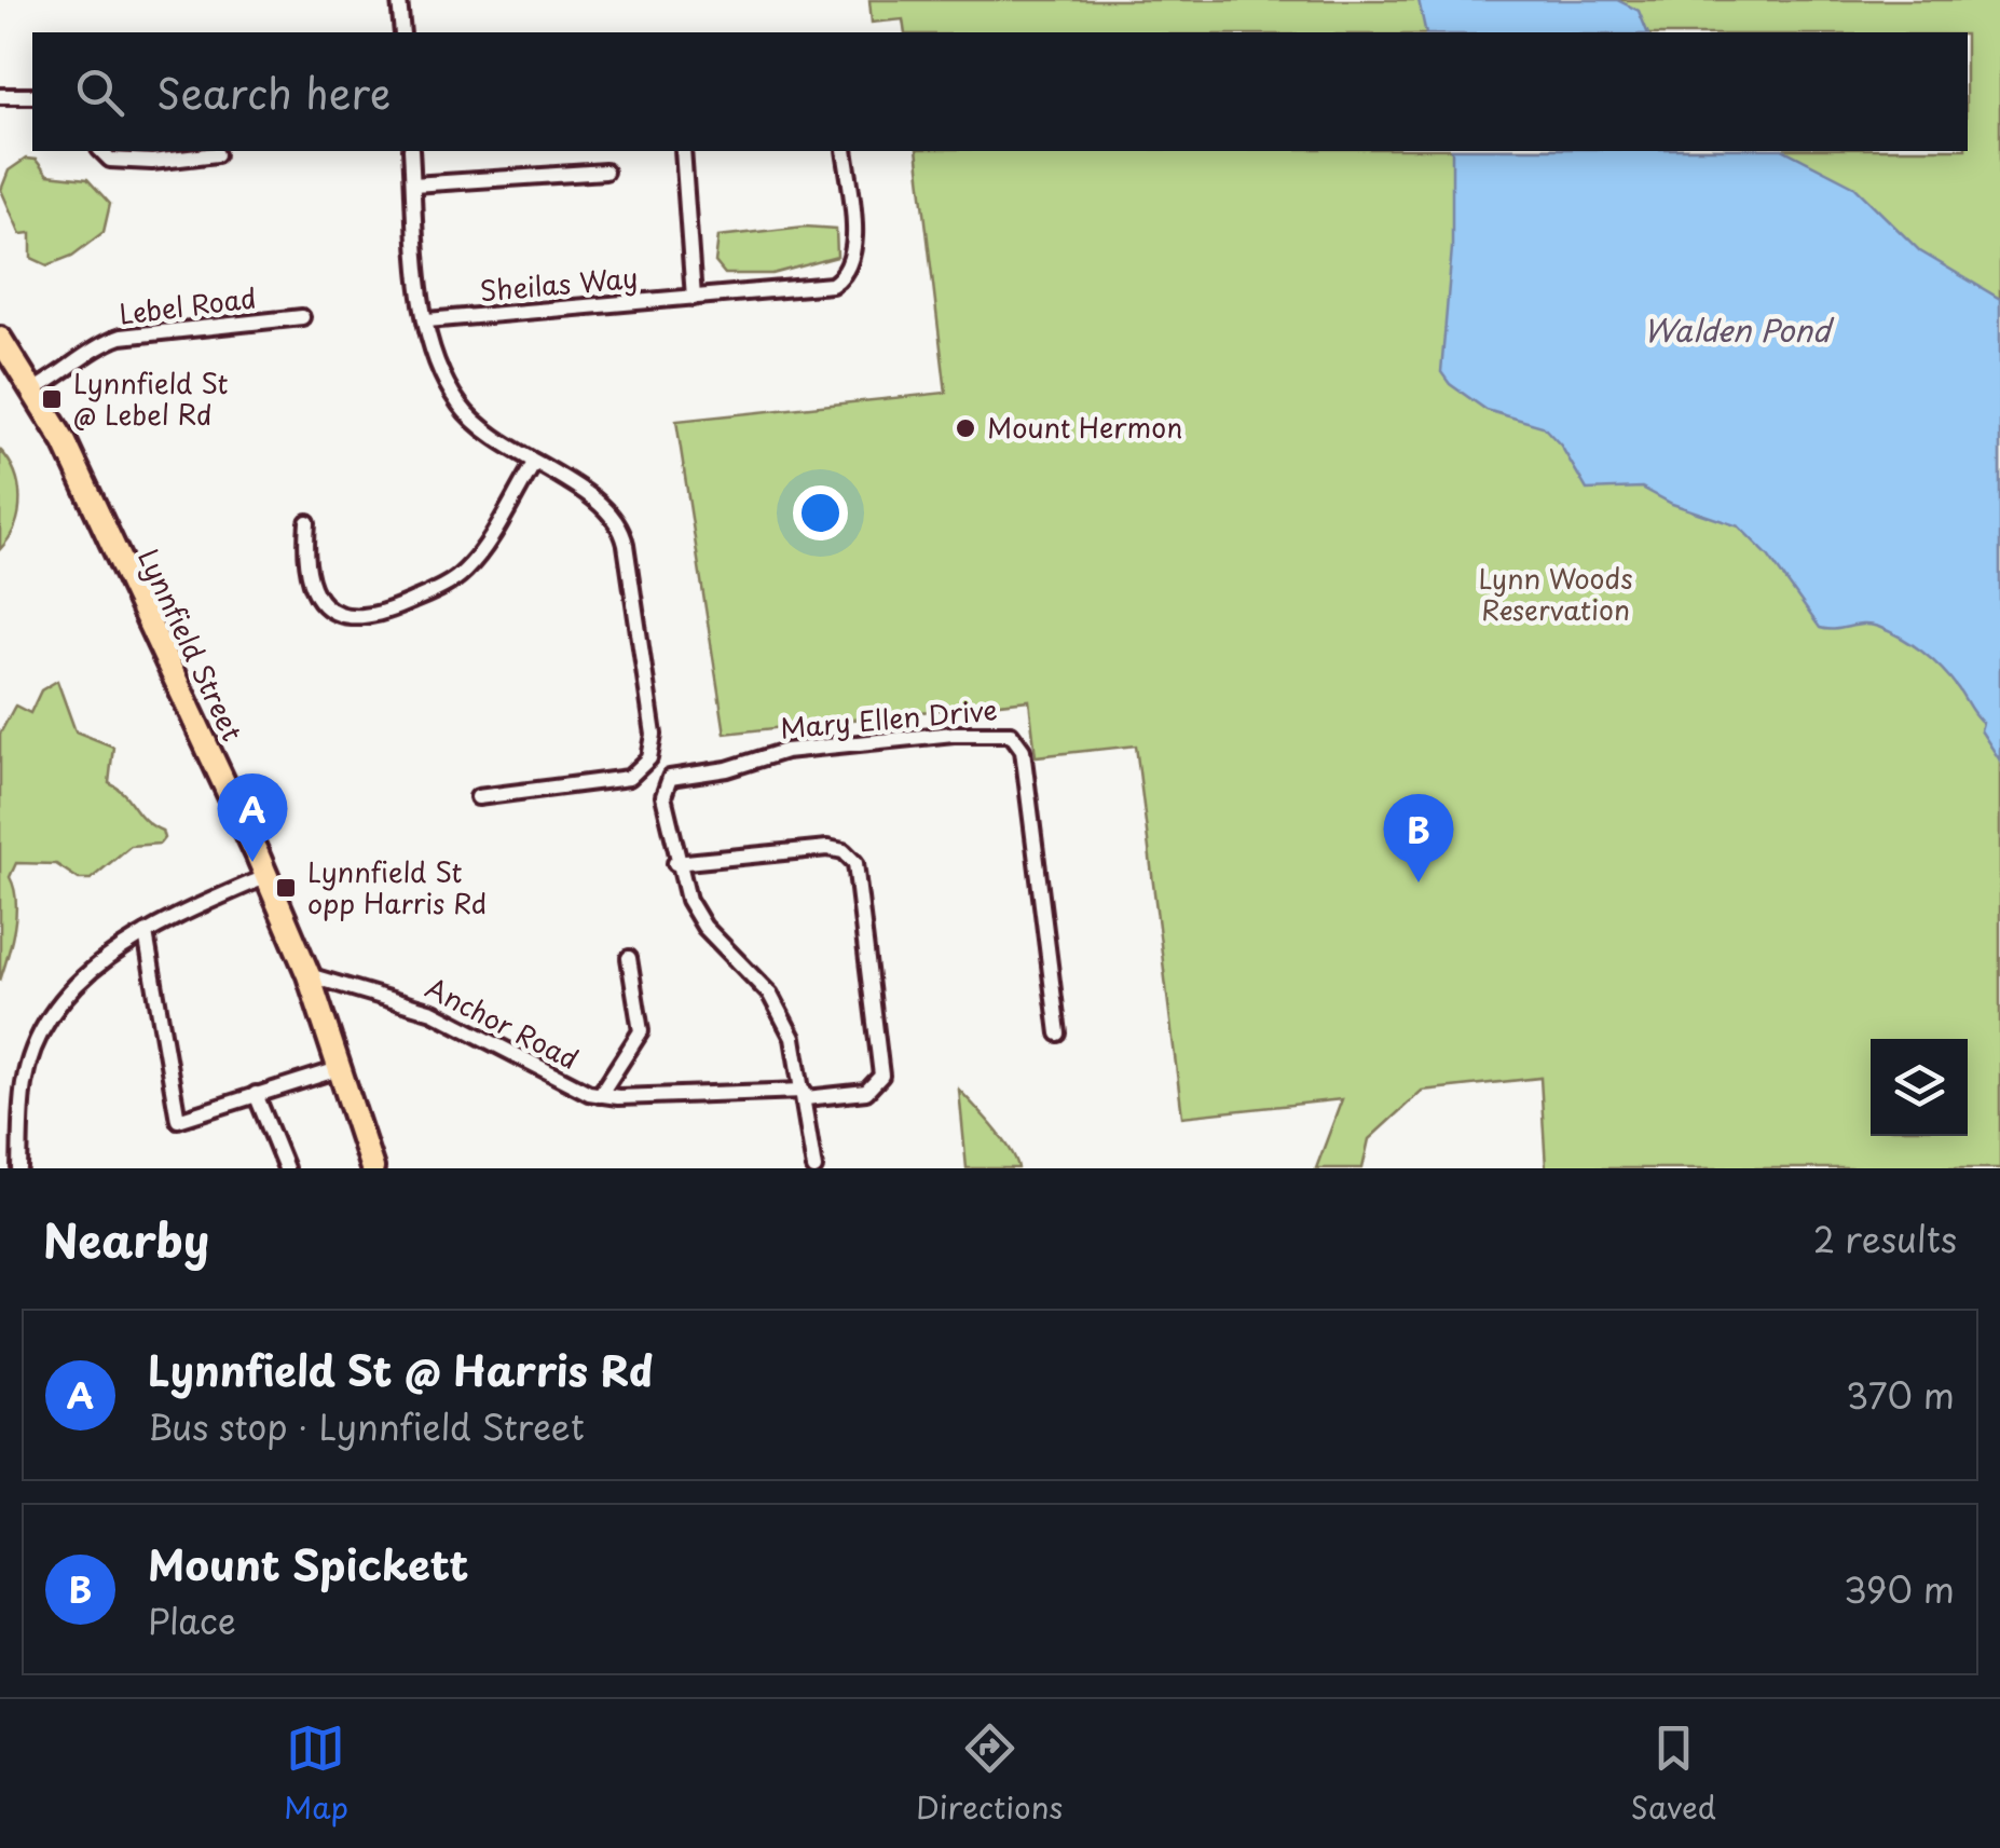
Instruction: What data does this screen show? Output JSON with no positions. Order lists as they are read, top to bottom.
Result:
{
  "streets": {
    "main road": ["Lynnfield Street"],
    "street": [
      "Sheilas Way",
      "Lebel Road",
      "Mary Ellen Drive",
      "Anchor Road"
    ]
  },
  "crossings": [
    ["Lebel Road", "Lynnfield Street"],
    ["Lynnfield Street", "Anchor Road"],
    ["Mary Ellen Drive", "Anchor Road"]
  ],
  "water": ["Walden Pond"],
  "parks": ["Lynn Woods Reservation"],
  "places": {
    "transit": ["Lynnfield St @ Lebel Rd", "Lynnfield St opp Harris Rd"],
    "other": ["Mount Hermon"]
  },
  "page": {
    "search": "Search here",
    "pins": ["A", "B"],
    "heading": ["Nearby", "2 results"],
    "list": [
      {
        "mark": "A",
        "name": "Lynnfield St @ Harris Rd",
        "note": "Bus stop · Lynnfield Street",
        "value": "370 m"
      },
      {
        "mark": "B",
        "name": "Mount Spickett",
        "note": "Place",
        "value": "390 m"
      }
    ],
    "nav": ["Map", "Directions", "Saved"]
  }
}
